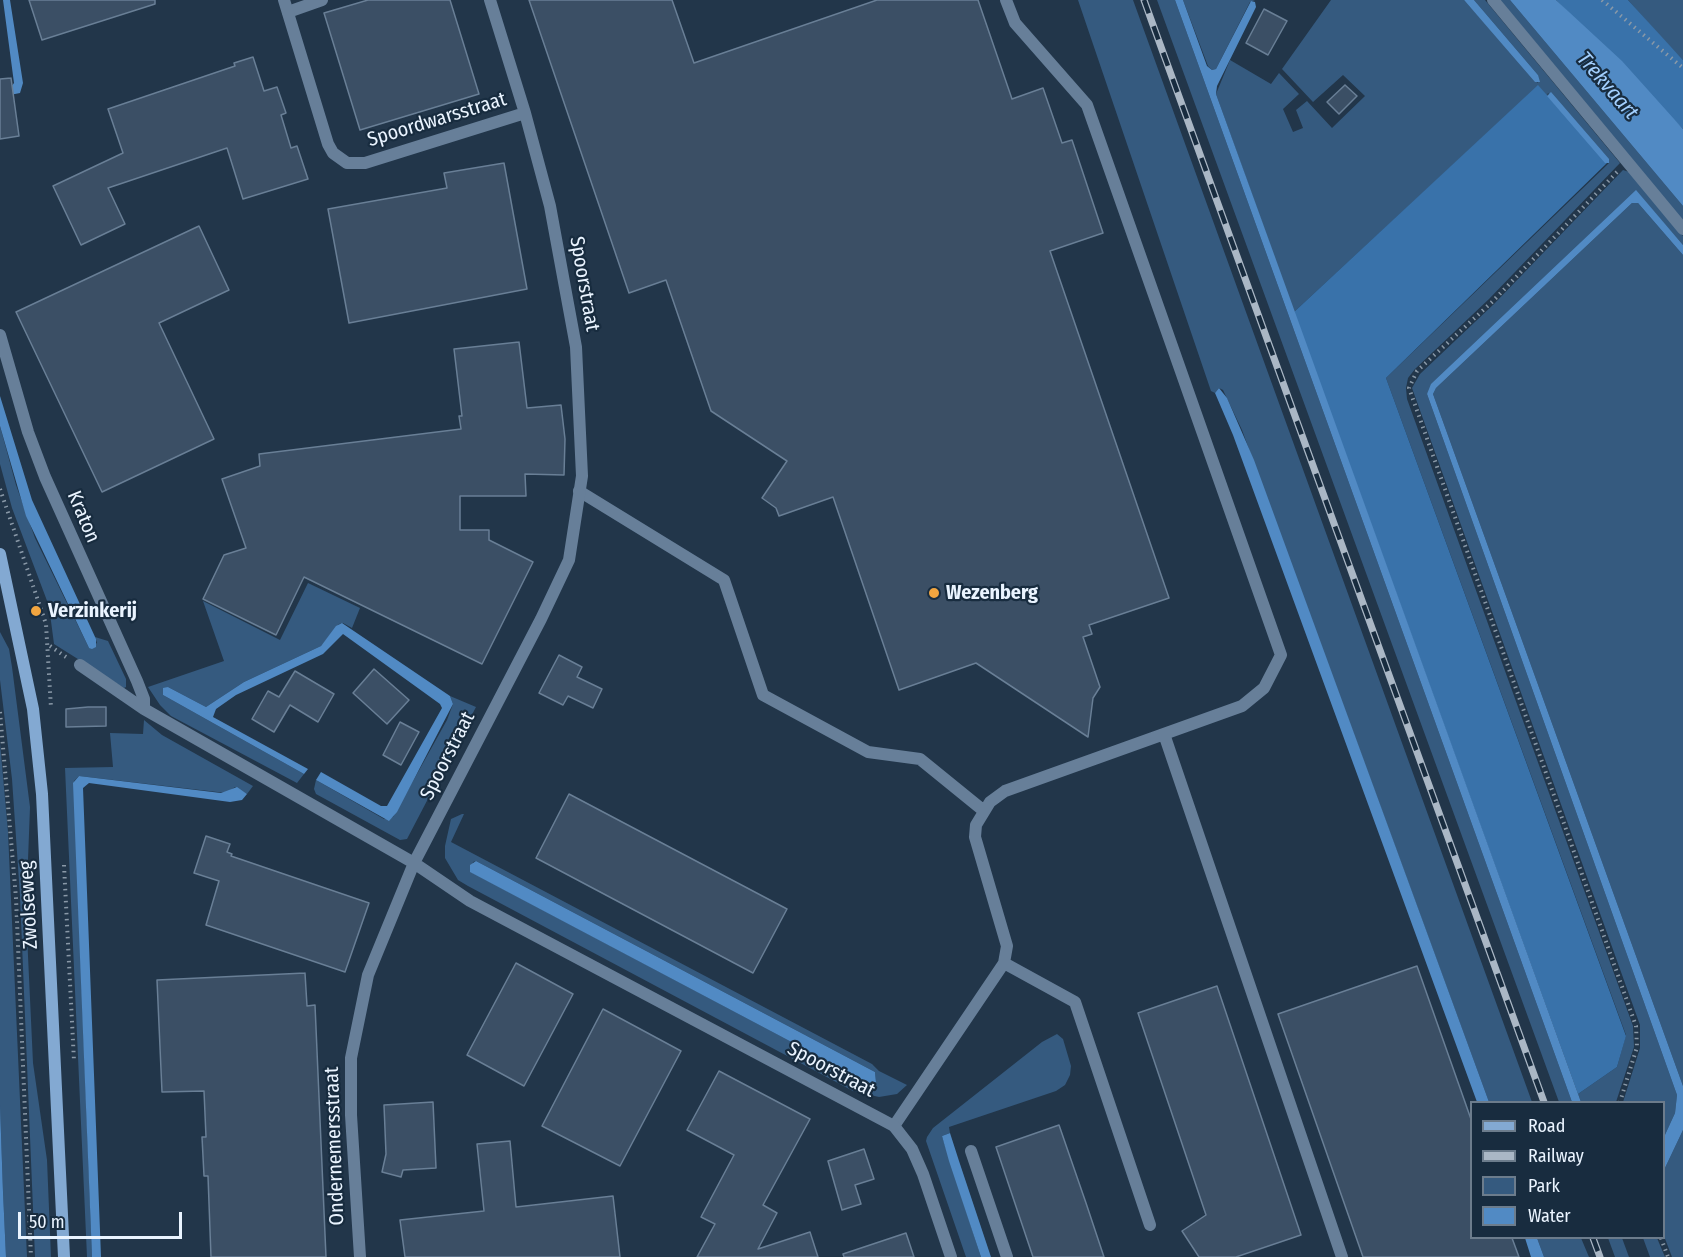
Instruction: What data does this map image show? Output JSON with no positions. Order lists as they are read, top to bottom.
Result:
{
  "streets": {
    "main road": ["Zwolseweg"],
    "street": [
      "Spoordwarsstraat",
      "Spoorstraat",
      "Kraton",
      "Ondernemersstraat"
    ]
  },
  "crossings": [
    ["Spoordwarsstraat", "Spoorstraat"],
    ["Spoorstraat", "Ondernemersstraat"]
  ],
  "water": ["Trekvaart"],
  "places": ["Wezenberg", "Verzinkerij"],
  "legend": [
    "Road",
    "Railway",
    "Park",
    "Water"
  ],
  "scale_bar": "50 m"
}
